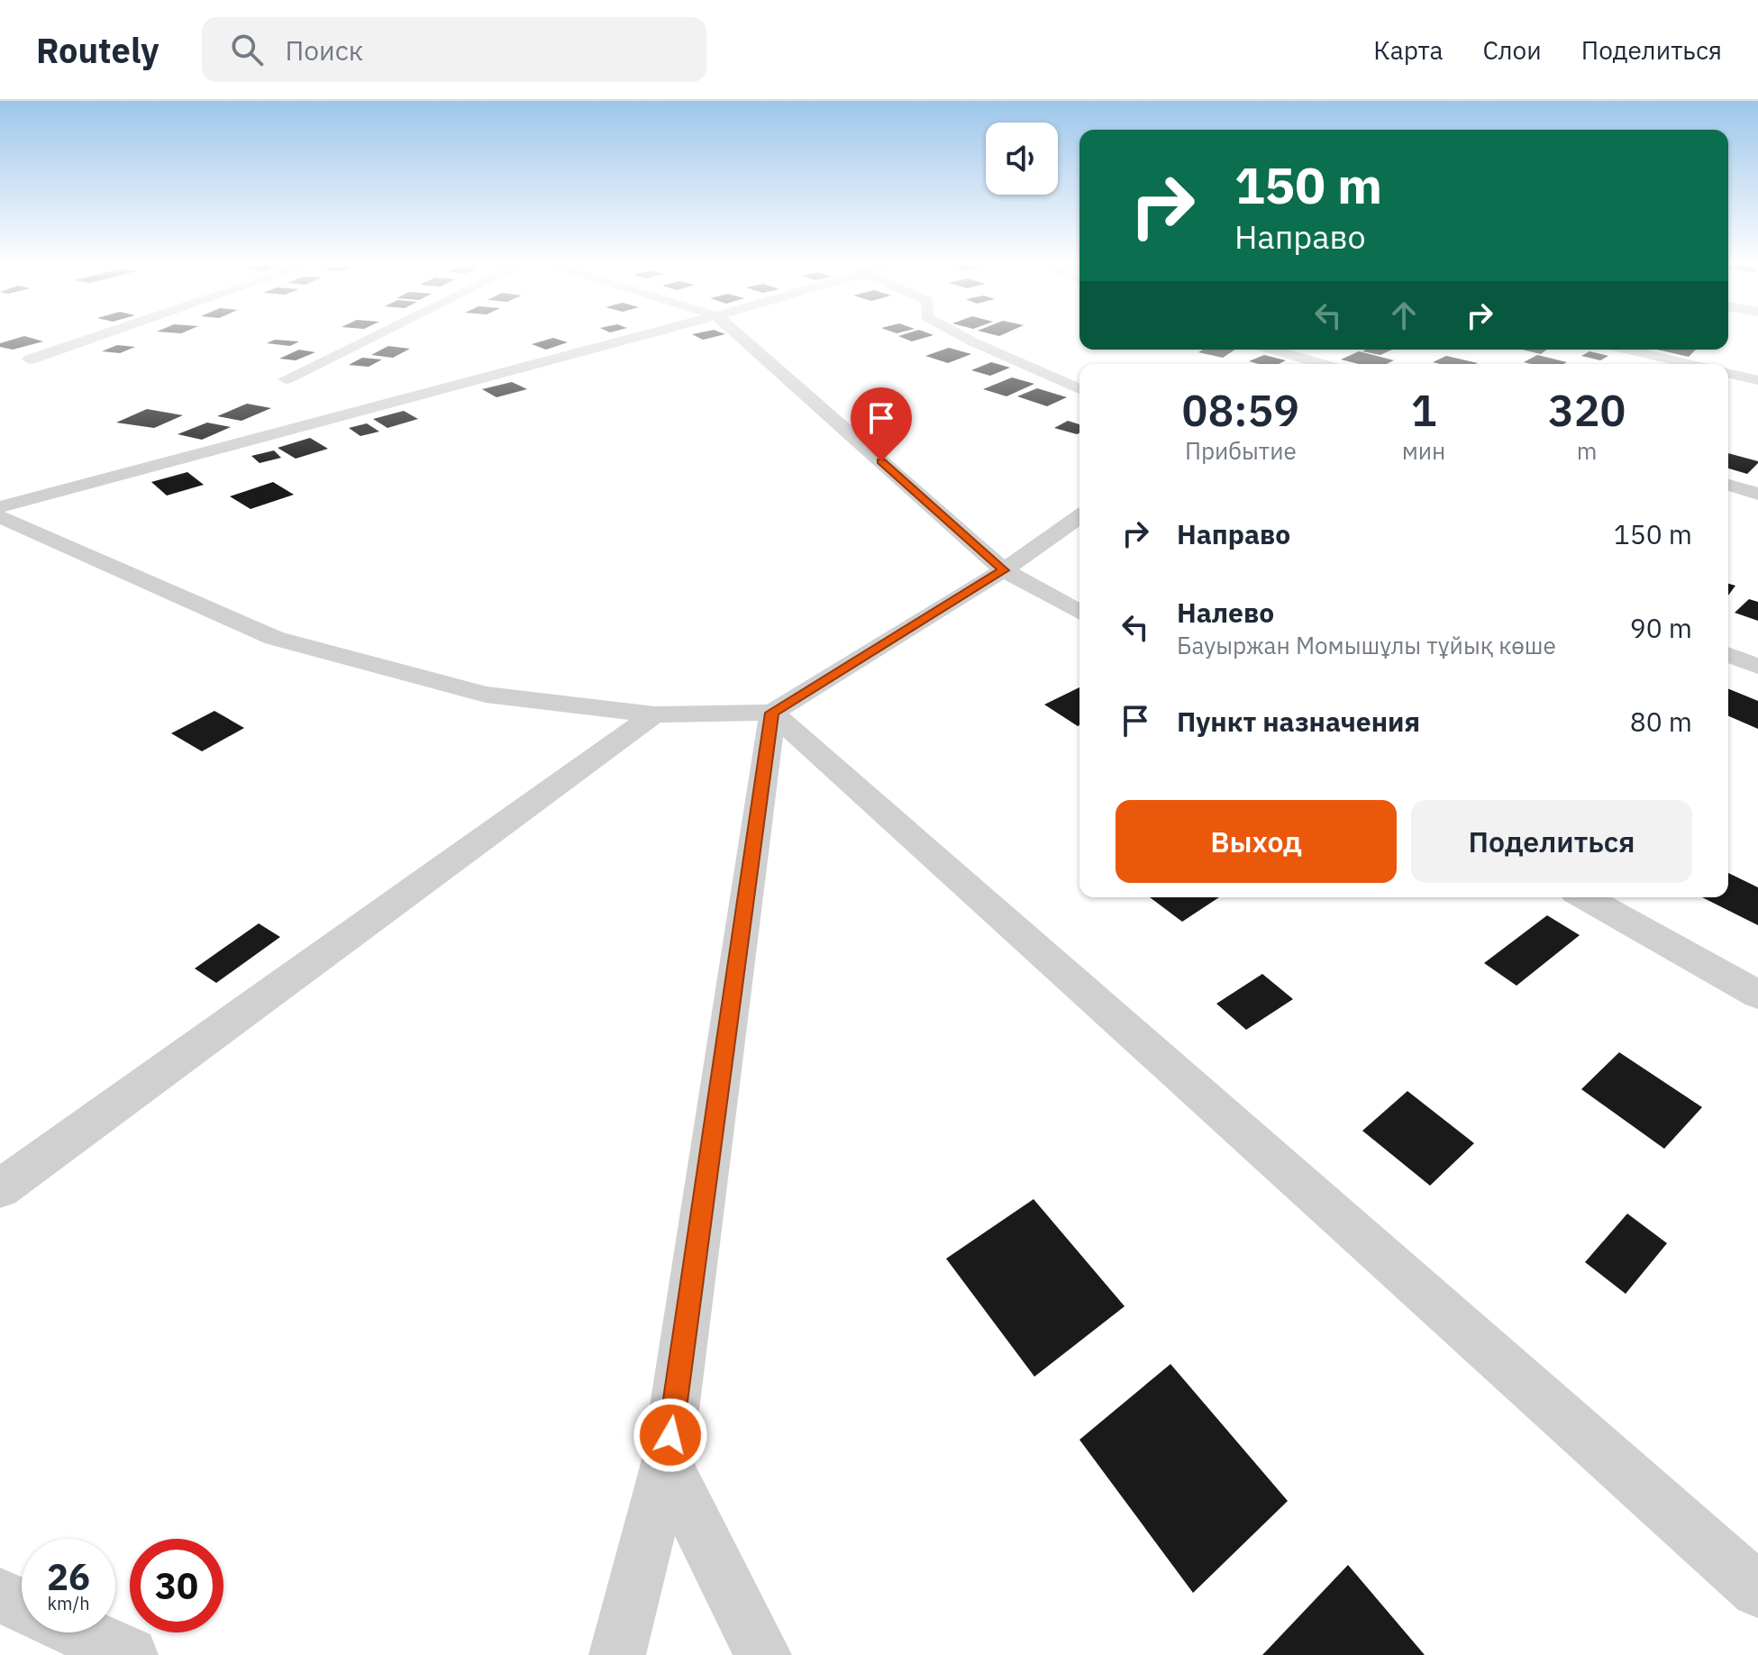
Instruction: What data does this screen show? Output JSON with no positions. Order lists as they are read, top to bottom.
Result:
{
  "page": {
    "header": "Routely",
    "search": "Поиск",
    "nav": ["Карта", "Слои", "Поделиться"],
    "turn": ["150 m", "Направо"],
    "eta": [
      "08:59",
      "Прибытие",
      "1",
      "мин",
      "320",
      "m"
    ],
    "list": [
      {
        "name": "Направо",
        "value": "150 m"
      },
      {
        "name": "Налево",
        "note": "Бауыржан Момышұлы тұйық көше",
        "value": "90 m"
      },
      {
        "name": "Пункт назначения",
        "value": "80 m"
      }
    ],
    "buttons": ["Выход", "Поделиться"],
    "speed": "26 km/h",
    "limit": "30"
  }
}
